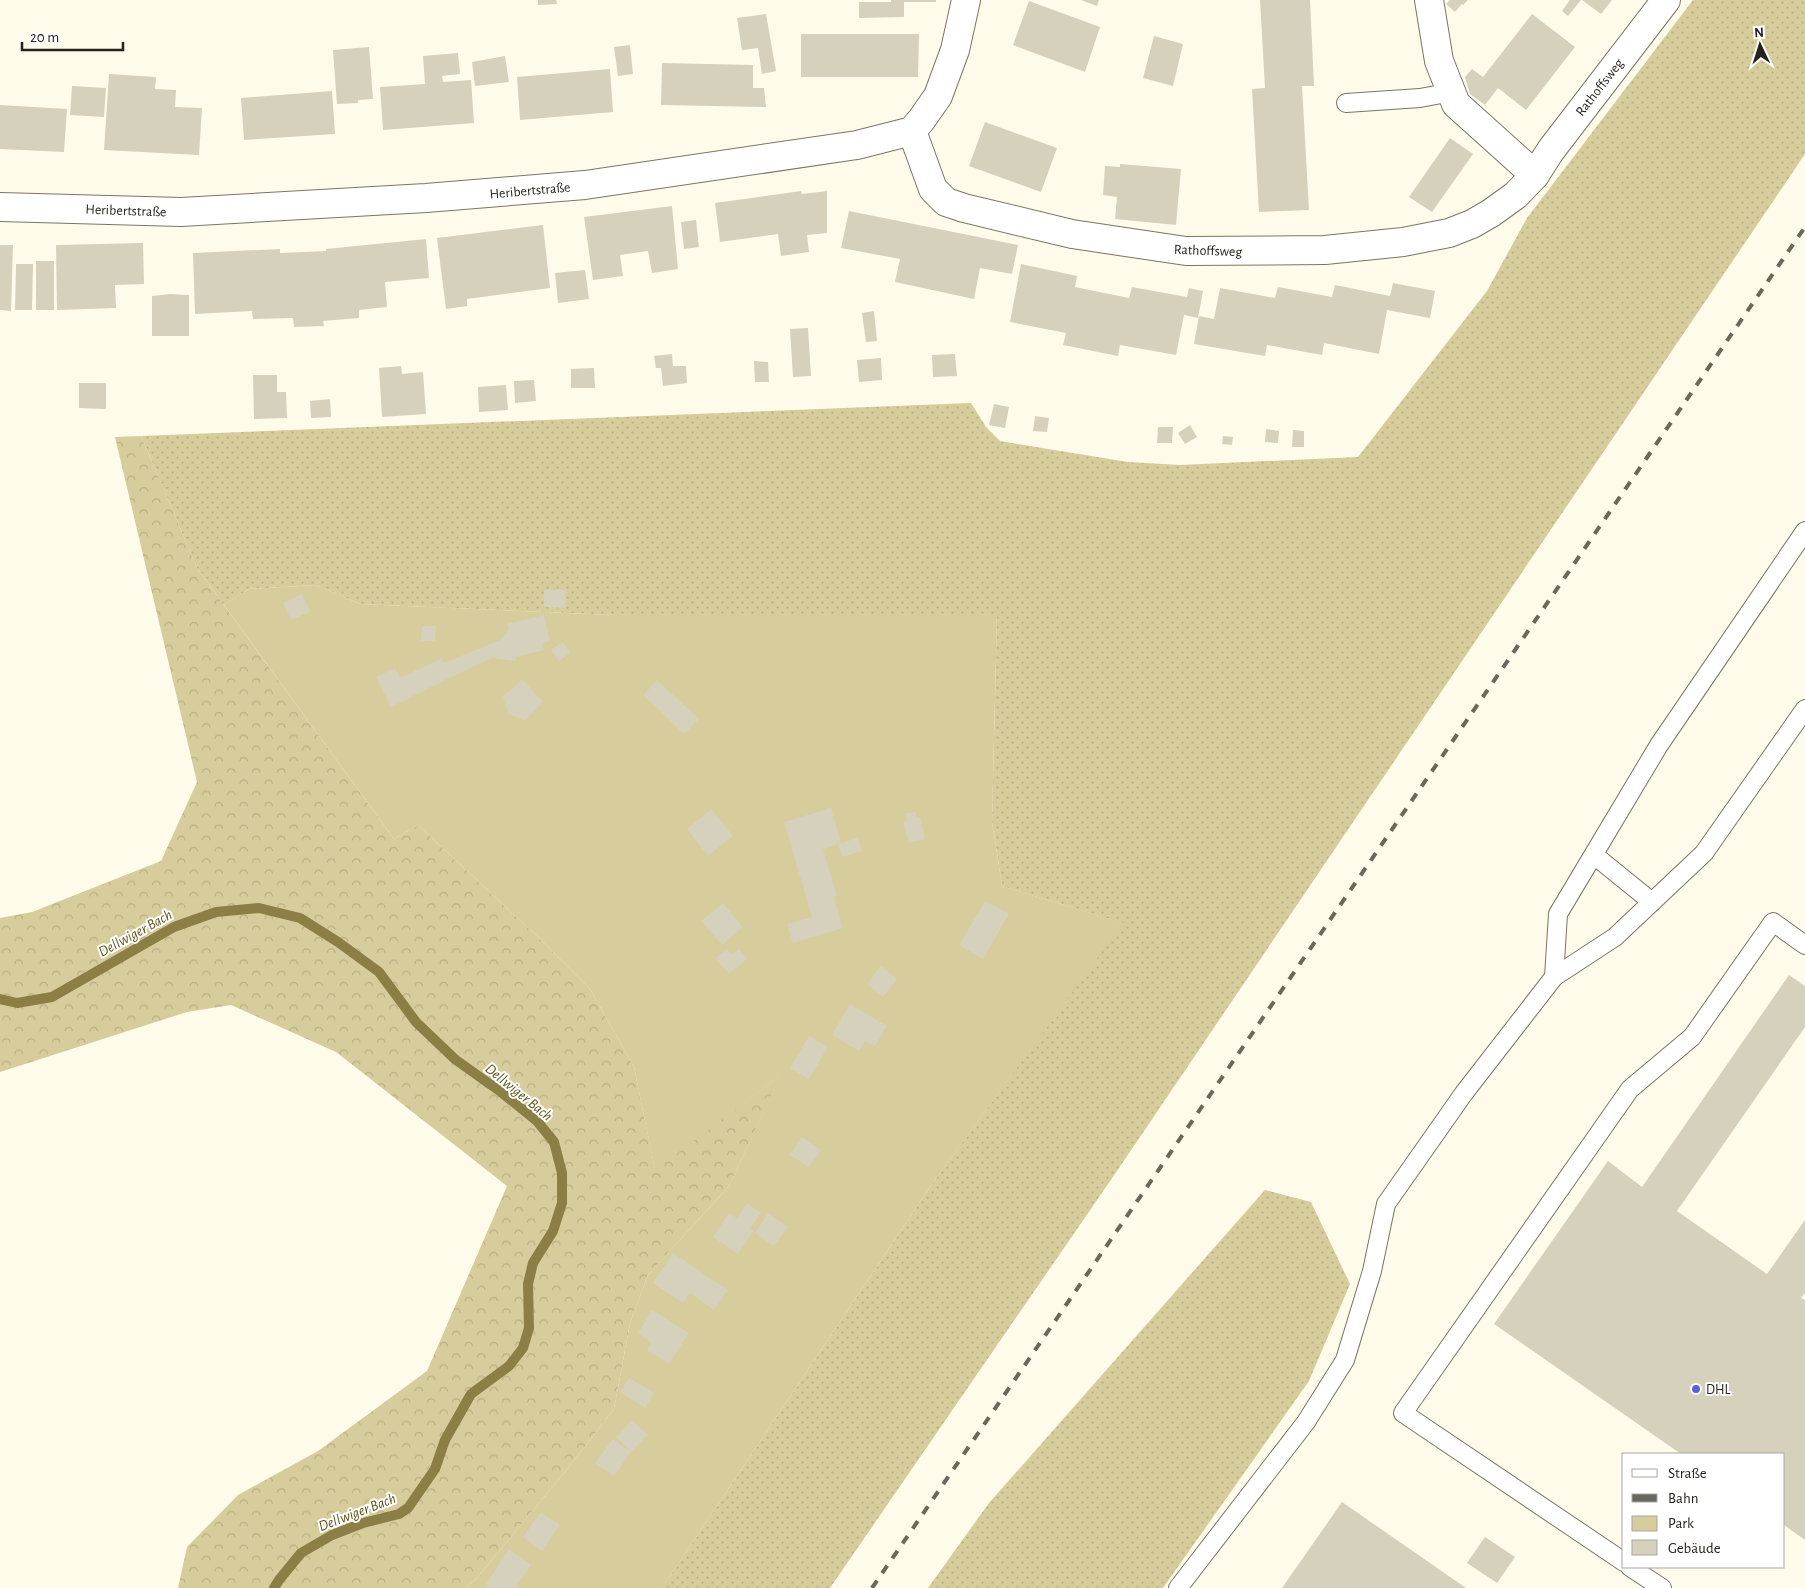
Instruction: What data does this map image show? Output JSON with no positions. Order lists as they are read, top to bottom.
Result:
{
  "streets": {
    "street": ["Rathoffsweg", "Heribertstraße"]
  },
  "crossings": [
    ["Rathoffsweg", "Heribertstraße"]
  ],
  "water": ["Dellwiger Bach"],
  "places": ["DHL"],
  "legend": [
    "Straße",
    "Bahn",
    "Park",
    "Gebäude"
  ],
  "scale_bar": "20 m",
  "north": "top"
}
